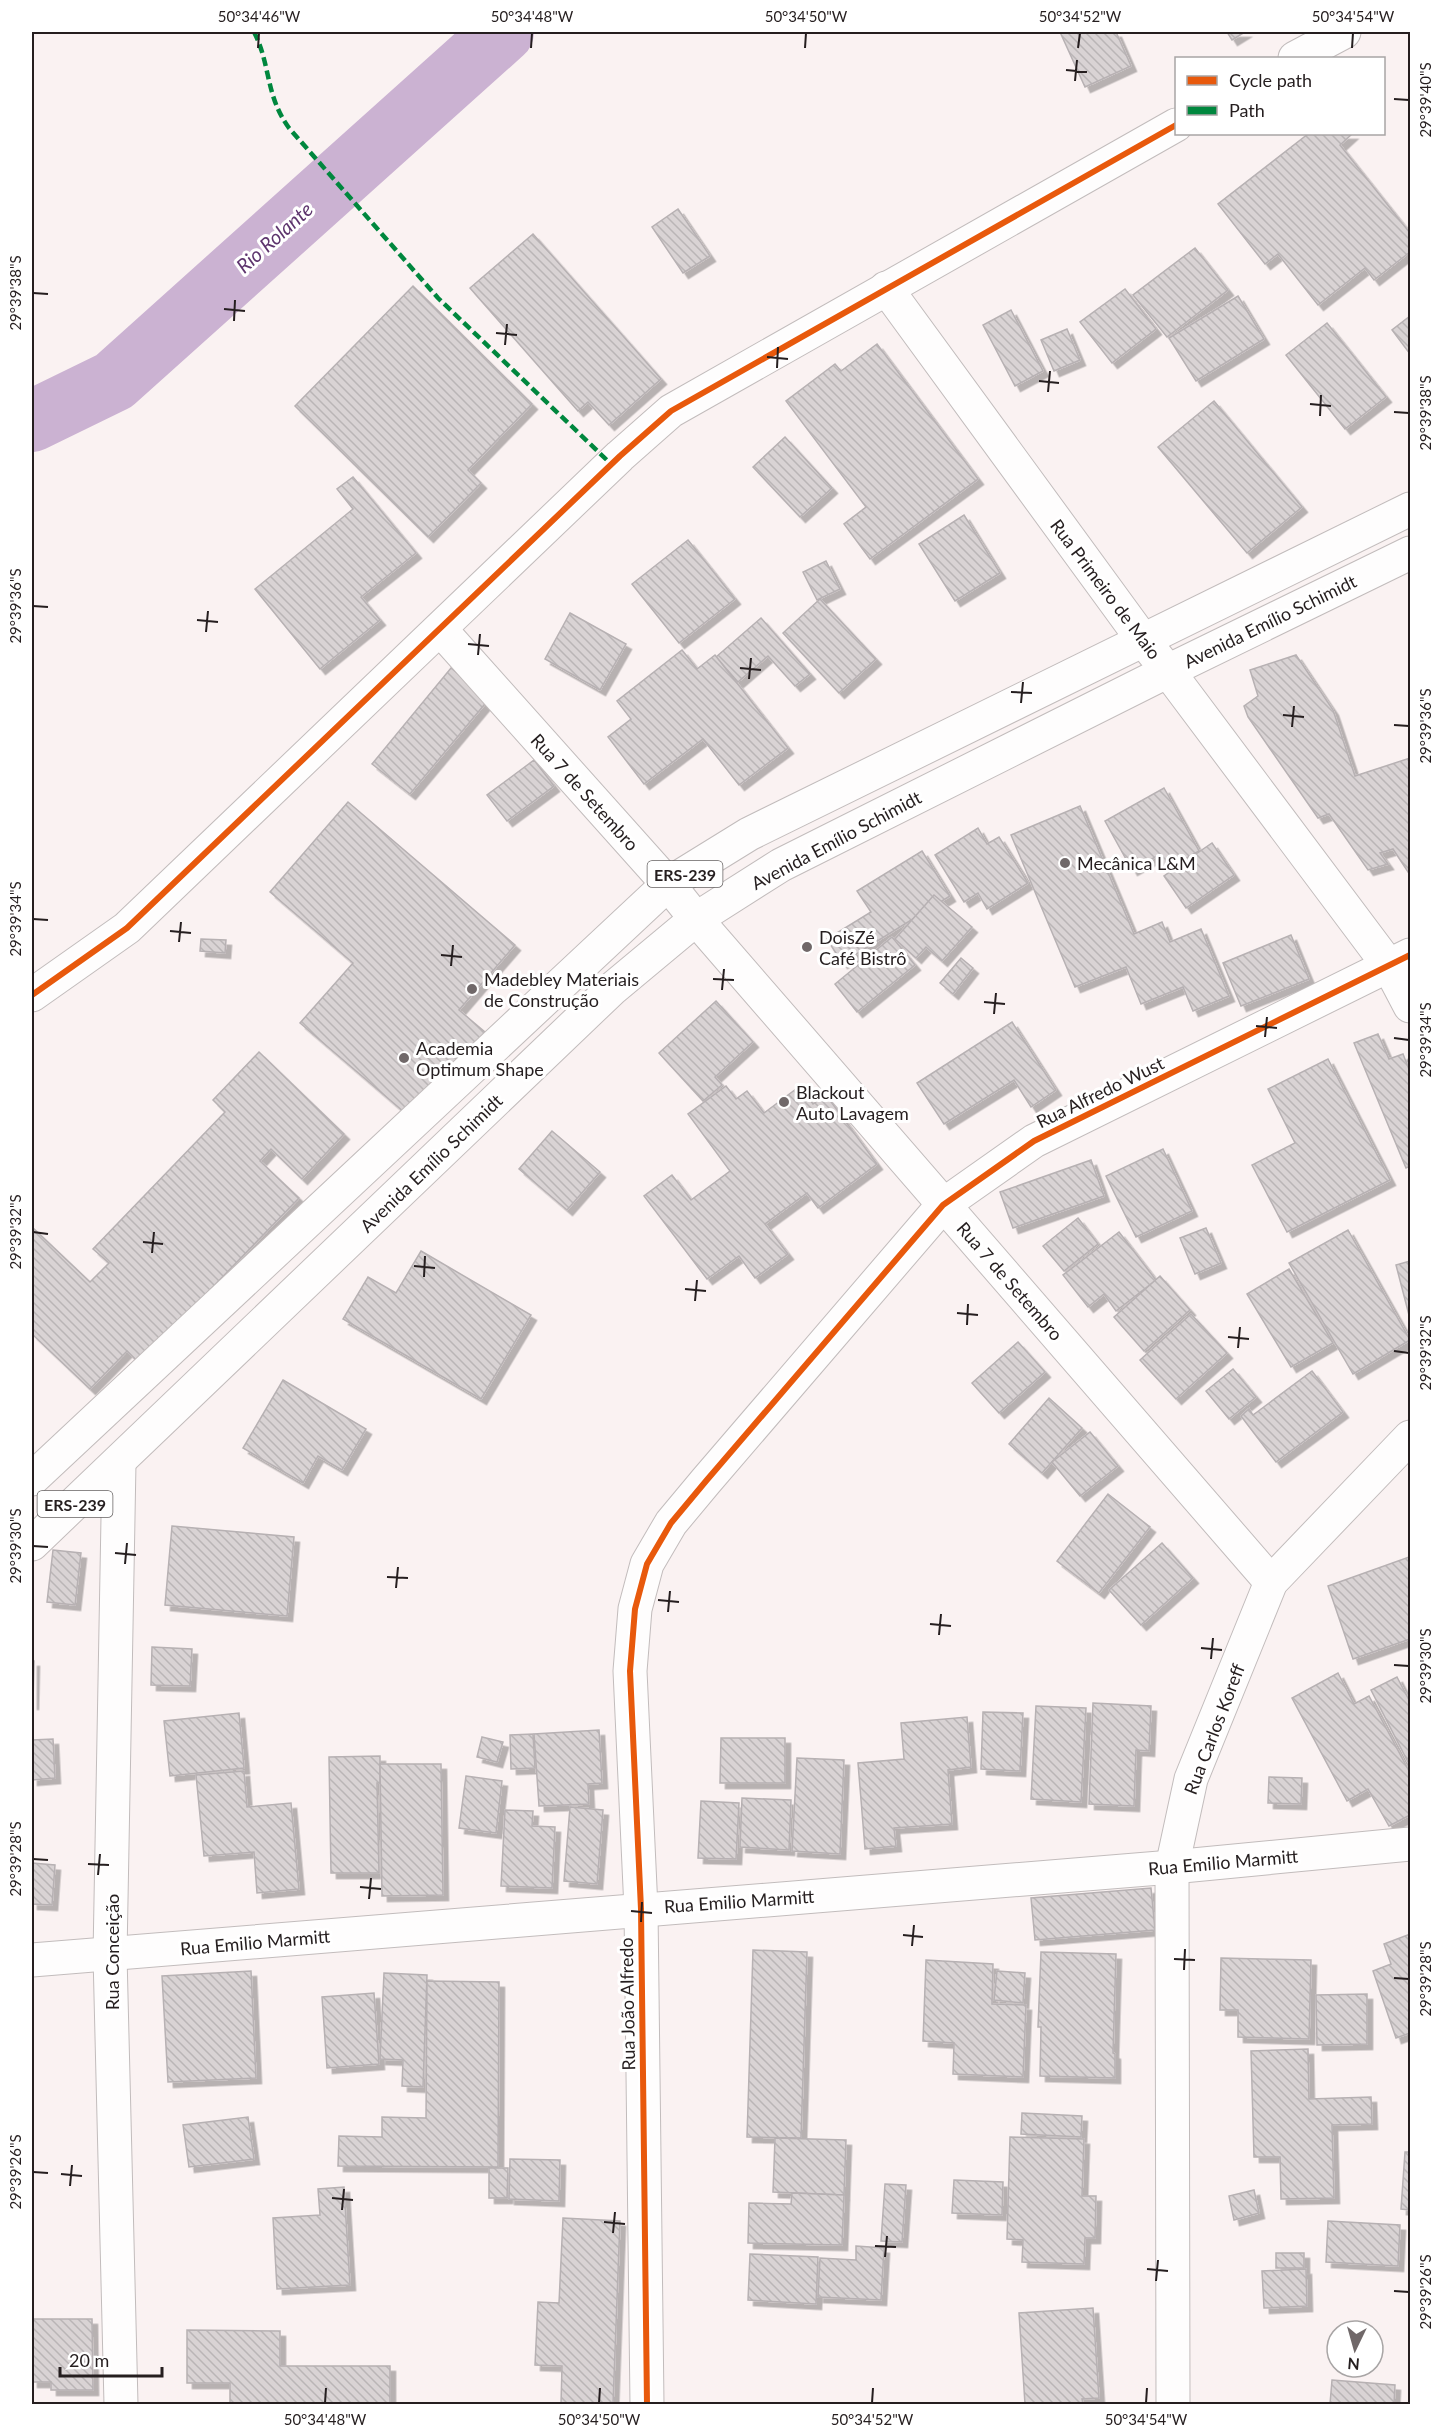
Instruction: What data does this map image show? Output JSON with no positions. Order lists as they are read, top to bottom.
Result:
{
  "streets": {
    "street": [
      "Rua Primeiro de Maio",
      "Avenida Emílio Schimidt",
      "Rua 7 de Setembro",
      "ERS-239",
      "Rua Alfredo Wust",
      "Rua Carlos Koreff",
      "Rua Emilio Marmitt",
      "Rua Conceição",
      "Rua João Alfredo"
    ]
  },
  "crossings": [
    ["Rua Primeiro de Maio", "Avenida Emílio Schimidt"],
    ["Rua Primeiro de Maio", "ERS-239"],
    ["Rua Primeiro de Maio", "Rua Alfredo Wust"],
    ["Avenida Emílio Schimidt", "Rua 7 de Setembro"],
    ["Avenida Emílio Schimidt", "Rua Conceição"],
    ["Rua 7 de Setembro", "ERS-239"],
    ["Rua 7 de Setembro", "Rua Alfredo Wust"],
    ["Rua 7 de Setembro", "Rua Carlos Koreff"],
    ["Rua Alfredo Wust", "Rua João Alfredo"],
    ["Rua Carlos Koreff", "Rua Emilio Marmitt"],
    ["Rua Emilio Marmitt", "Rua Conceição"],
    ["Rua Emilio Marmitt", "Rua João Alfredo"]
  ],
  "water": ["Rio Rolante"],
  "places": [
    "Mecânica L&M",
    "DoisZé Café Bistrô",
    "Madebley Materiais de Construção",
    "Academia Optimum Shape",
    "Blackout Auto Lavagem"
  ],
  "legend": ["Cycle path", "Path"],
  "scale_bar": "20 m",
  "north": "bottom",
  "coordinates": [
    "50°34'46\"W",
    "50°34'48\"W",
    "50°34'50\"W",
    "50°34'52\"W",
    "50°34'54\"W",
    "29°39'40\"S",
    "29°39'38\"S",
    "29°39'36\"S",
    "29°39'34\"S",
    "29°39'32\"S",
    "29°39'30\"S",
    "29°39'28\"S",
    "29°39'26\"S"
  ]
}
